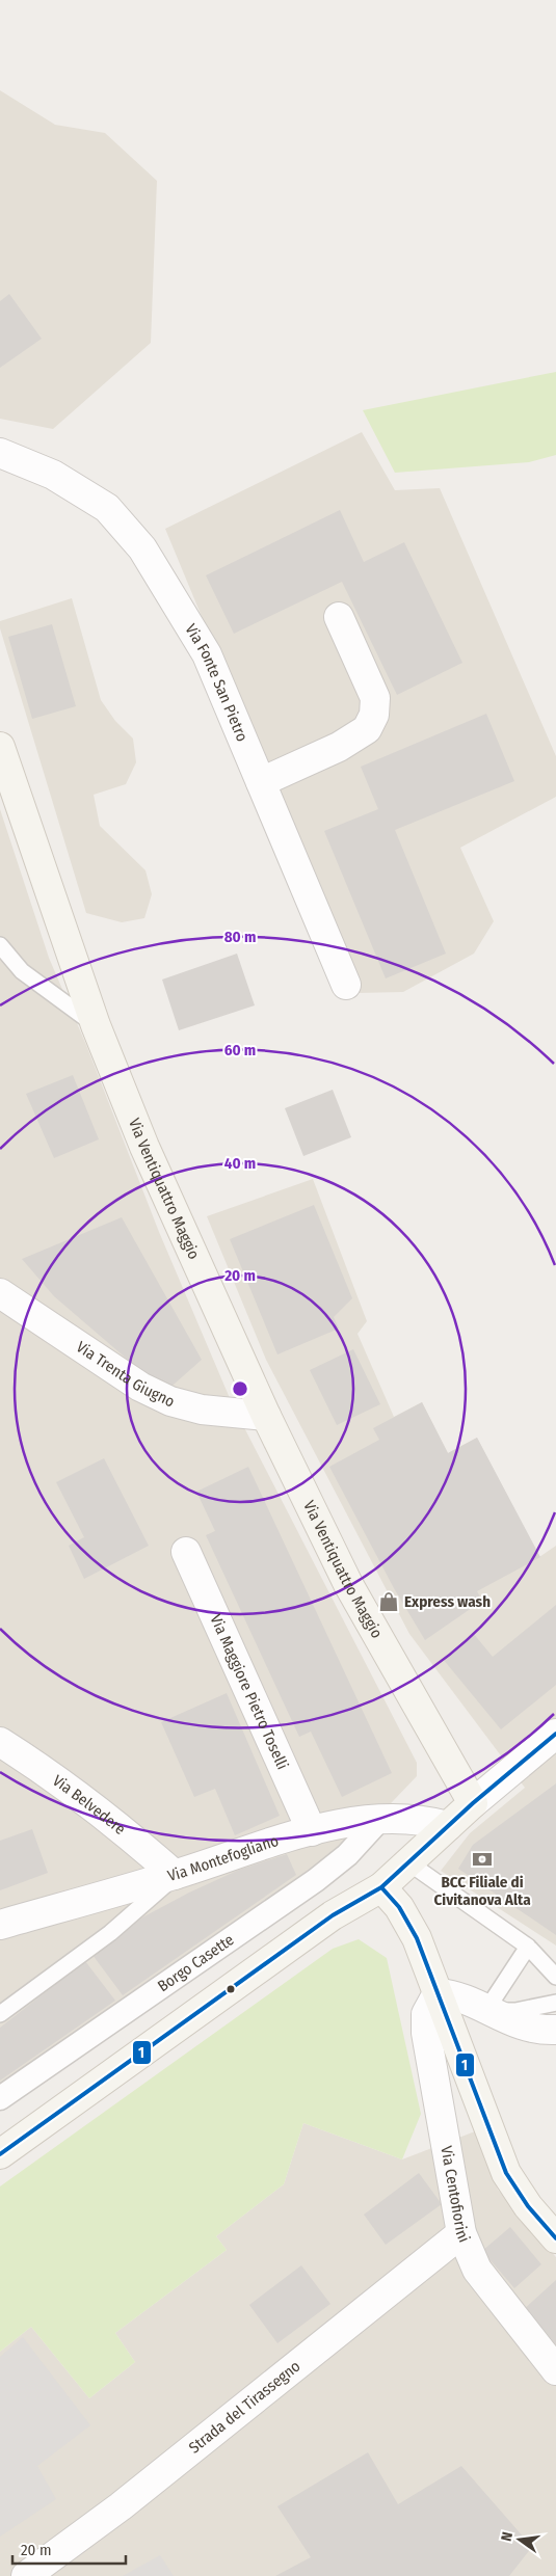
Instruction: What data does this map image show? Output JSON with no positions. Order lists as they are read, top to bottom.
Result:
{
  "streets": {
    "main road": ["Via Ventiquattro Maggio"],
    "street": [
      "Via Fonte San Pietro",
      "Via Trenta Giugno",
      "Via Maggiore Pietro Toselli",
      "Via Belvedere",
      "Via Montefogliano",
      "Borgo Casette",
      "Via Centofiorini",
      "Strada del Tirassegno"
    ]
  },
  "crossings": [
    ["Via Ventiquattro Maggio", "Via Trenta Giugno"],
    ["Via Maggiore Pietro Toselli", "Via Montefogliano"],
    ["Via Belvedere", "Via Montefogliano"],
    ["Via Montefogliano", "Borgo Casette"],
    ["Via Centofiorini", "Strada del Tirassegno"]
  ],
  "places": {
    "shop": ["Express wash"],
    "bank": ["BCC Filiale di Civitanova Alta"]
  },
  "lines": ["transit line 1"],
  "scale_bar": "20 m",
  "north": "left",
  "rings": [
    "80 m",
    "60 m",
    "40 m",
    "20 m"
  ]
}
